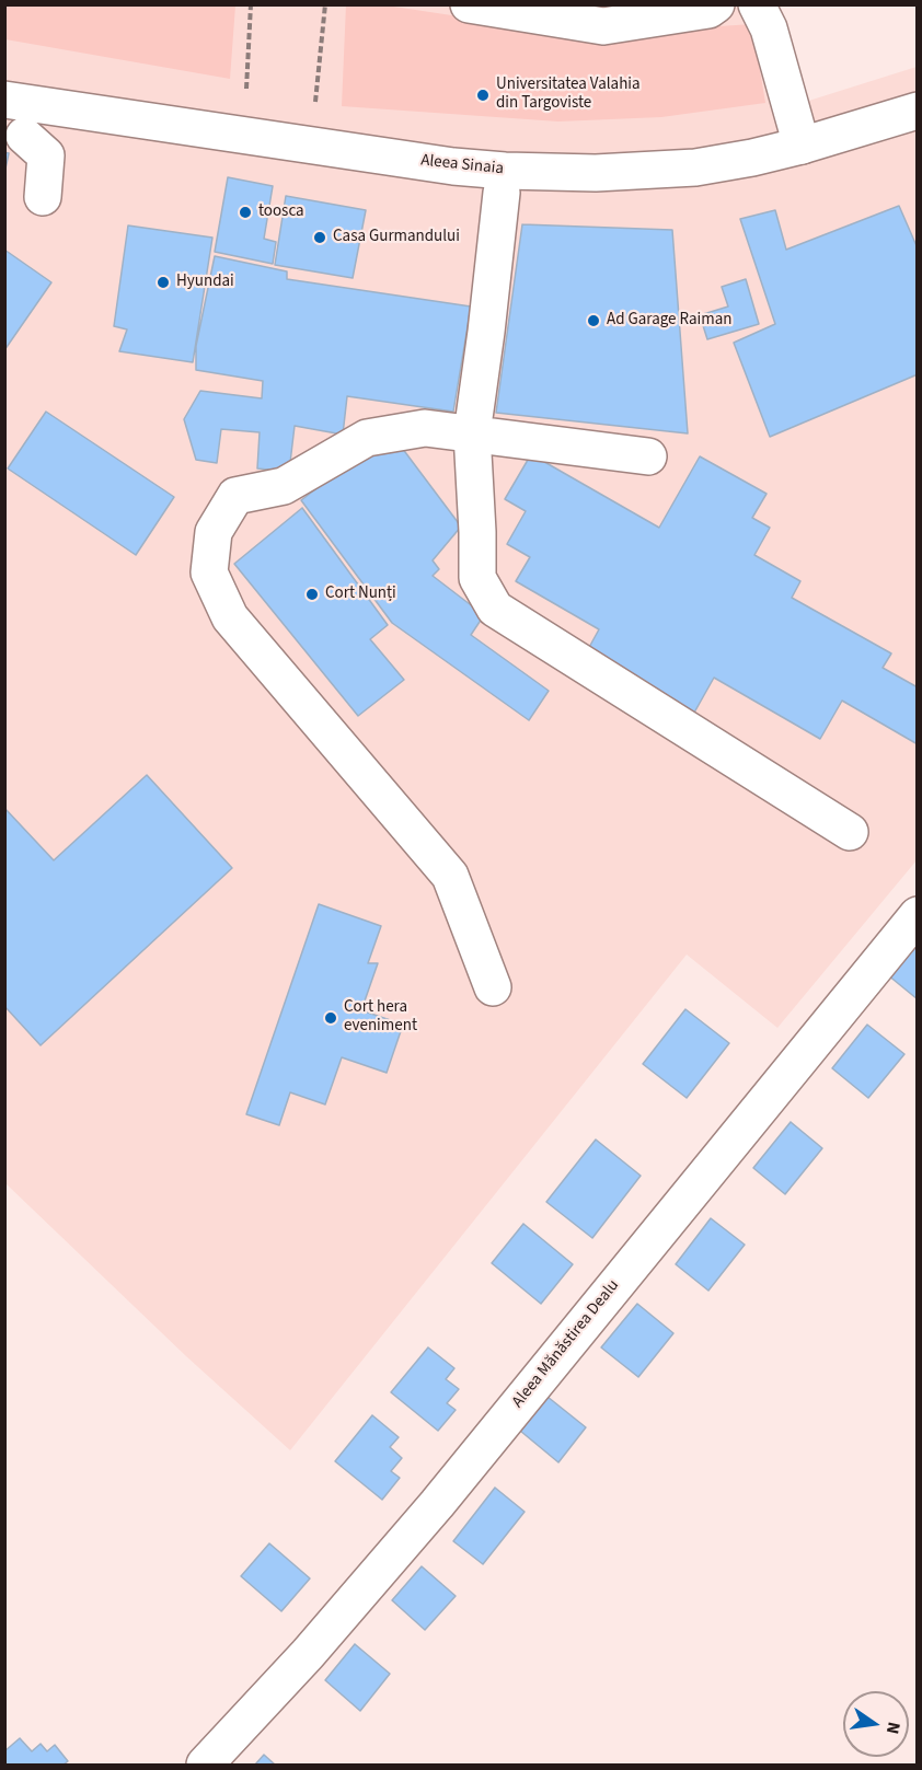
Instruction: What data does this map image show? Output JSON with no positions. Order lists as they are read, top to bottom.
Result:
{
  "streets": {
    "main road": ["Aleea Sinaia", "Aleea Mănăstirea Dealu"]
  },
  "places": [
    "Universitatea Valahia din Targoviste",
    "toosca",
    "Casa Gurmandului",
    "Hyundai",
    "Ad Garage Raiman",
    "Cort Nunți",
    "Cort hera eveniment"
  ],
  "north": "right"
}
